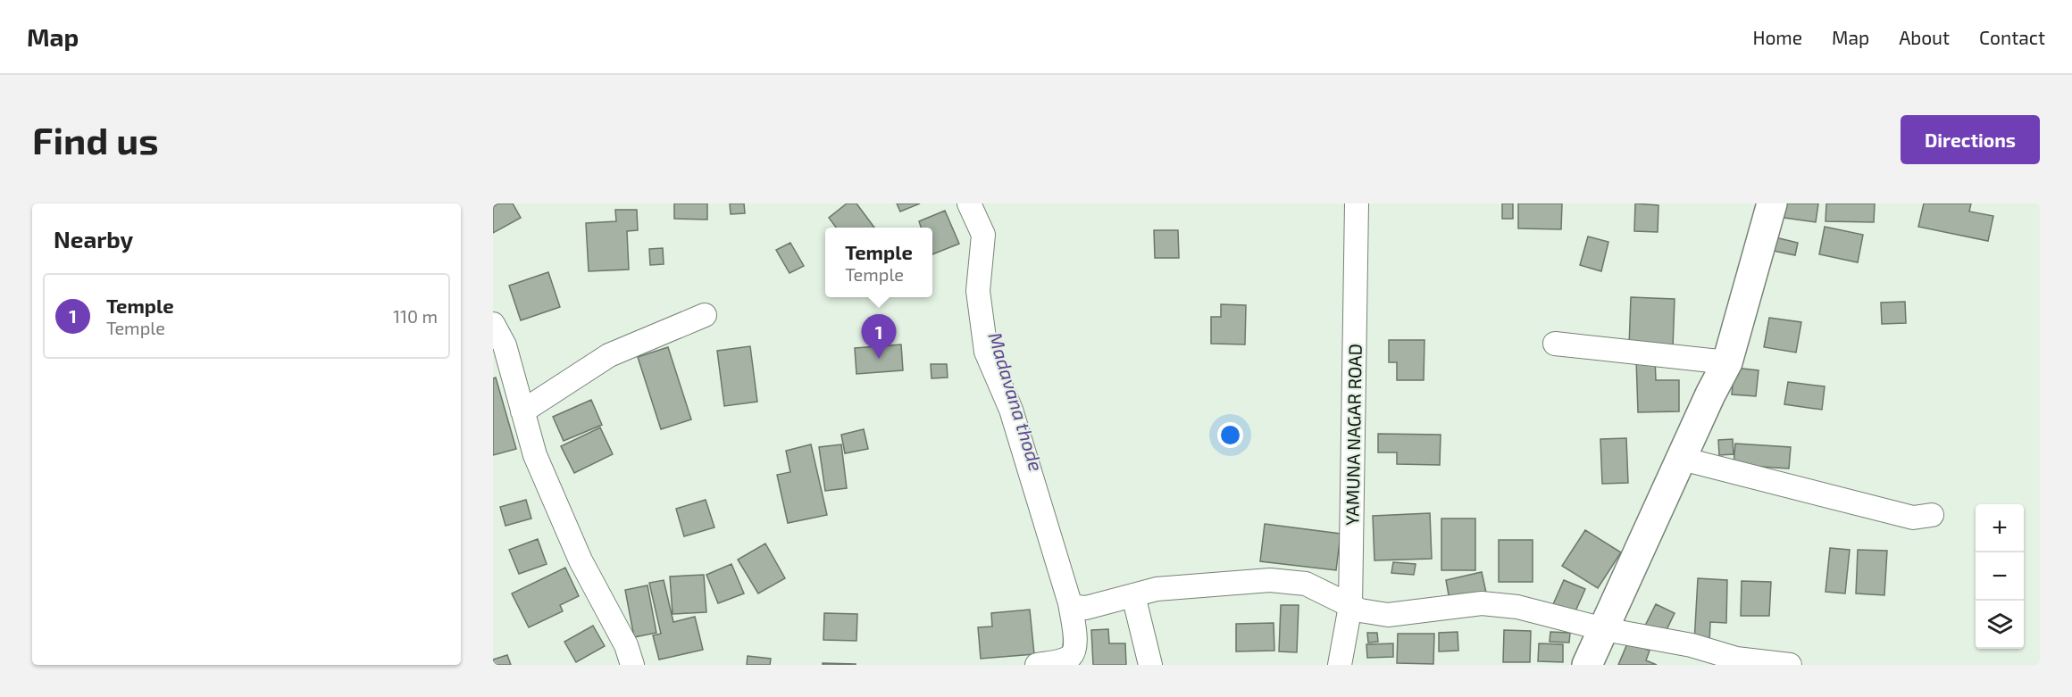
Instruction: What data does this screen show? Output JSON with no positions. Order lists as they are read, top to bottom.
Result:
{
  "streets": {
    "street": ["YAMUNA NAGAR ROAD"]
  },
  "water": ["Madavana thode"],
  "page": {
    "header": "Map",
    "nav": [
      "Home",
      "Map",
      "About",
      "Contact"
    ],
    "buttons": "Directions",
    "title": "Find us",
    "heading": "Nearby",
    "popup": ["Temple", "Temple"],
    "list": [
      {
        "mark": "1",
        "name": "Temple",
        "note": "Temple",
        "value": "110 m"
      }
    ],
    "pins": "1",
    "map_buttons": ["+", "−"]
  }
}
